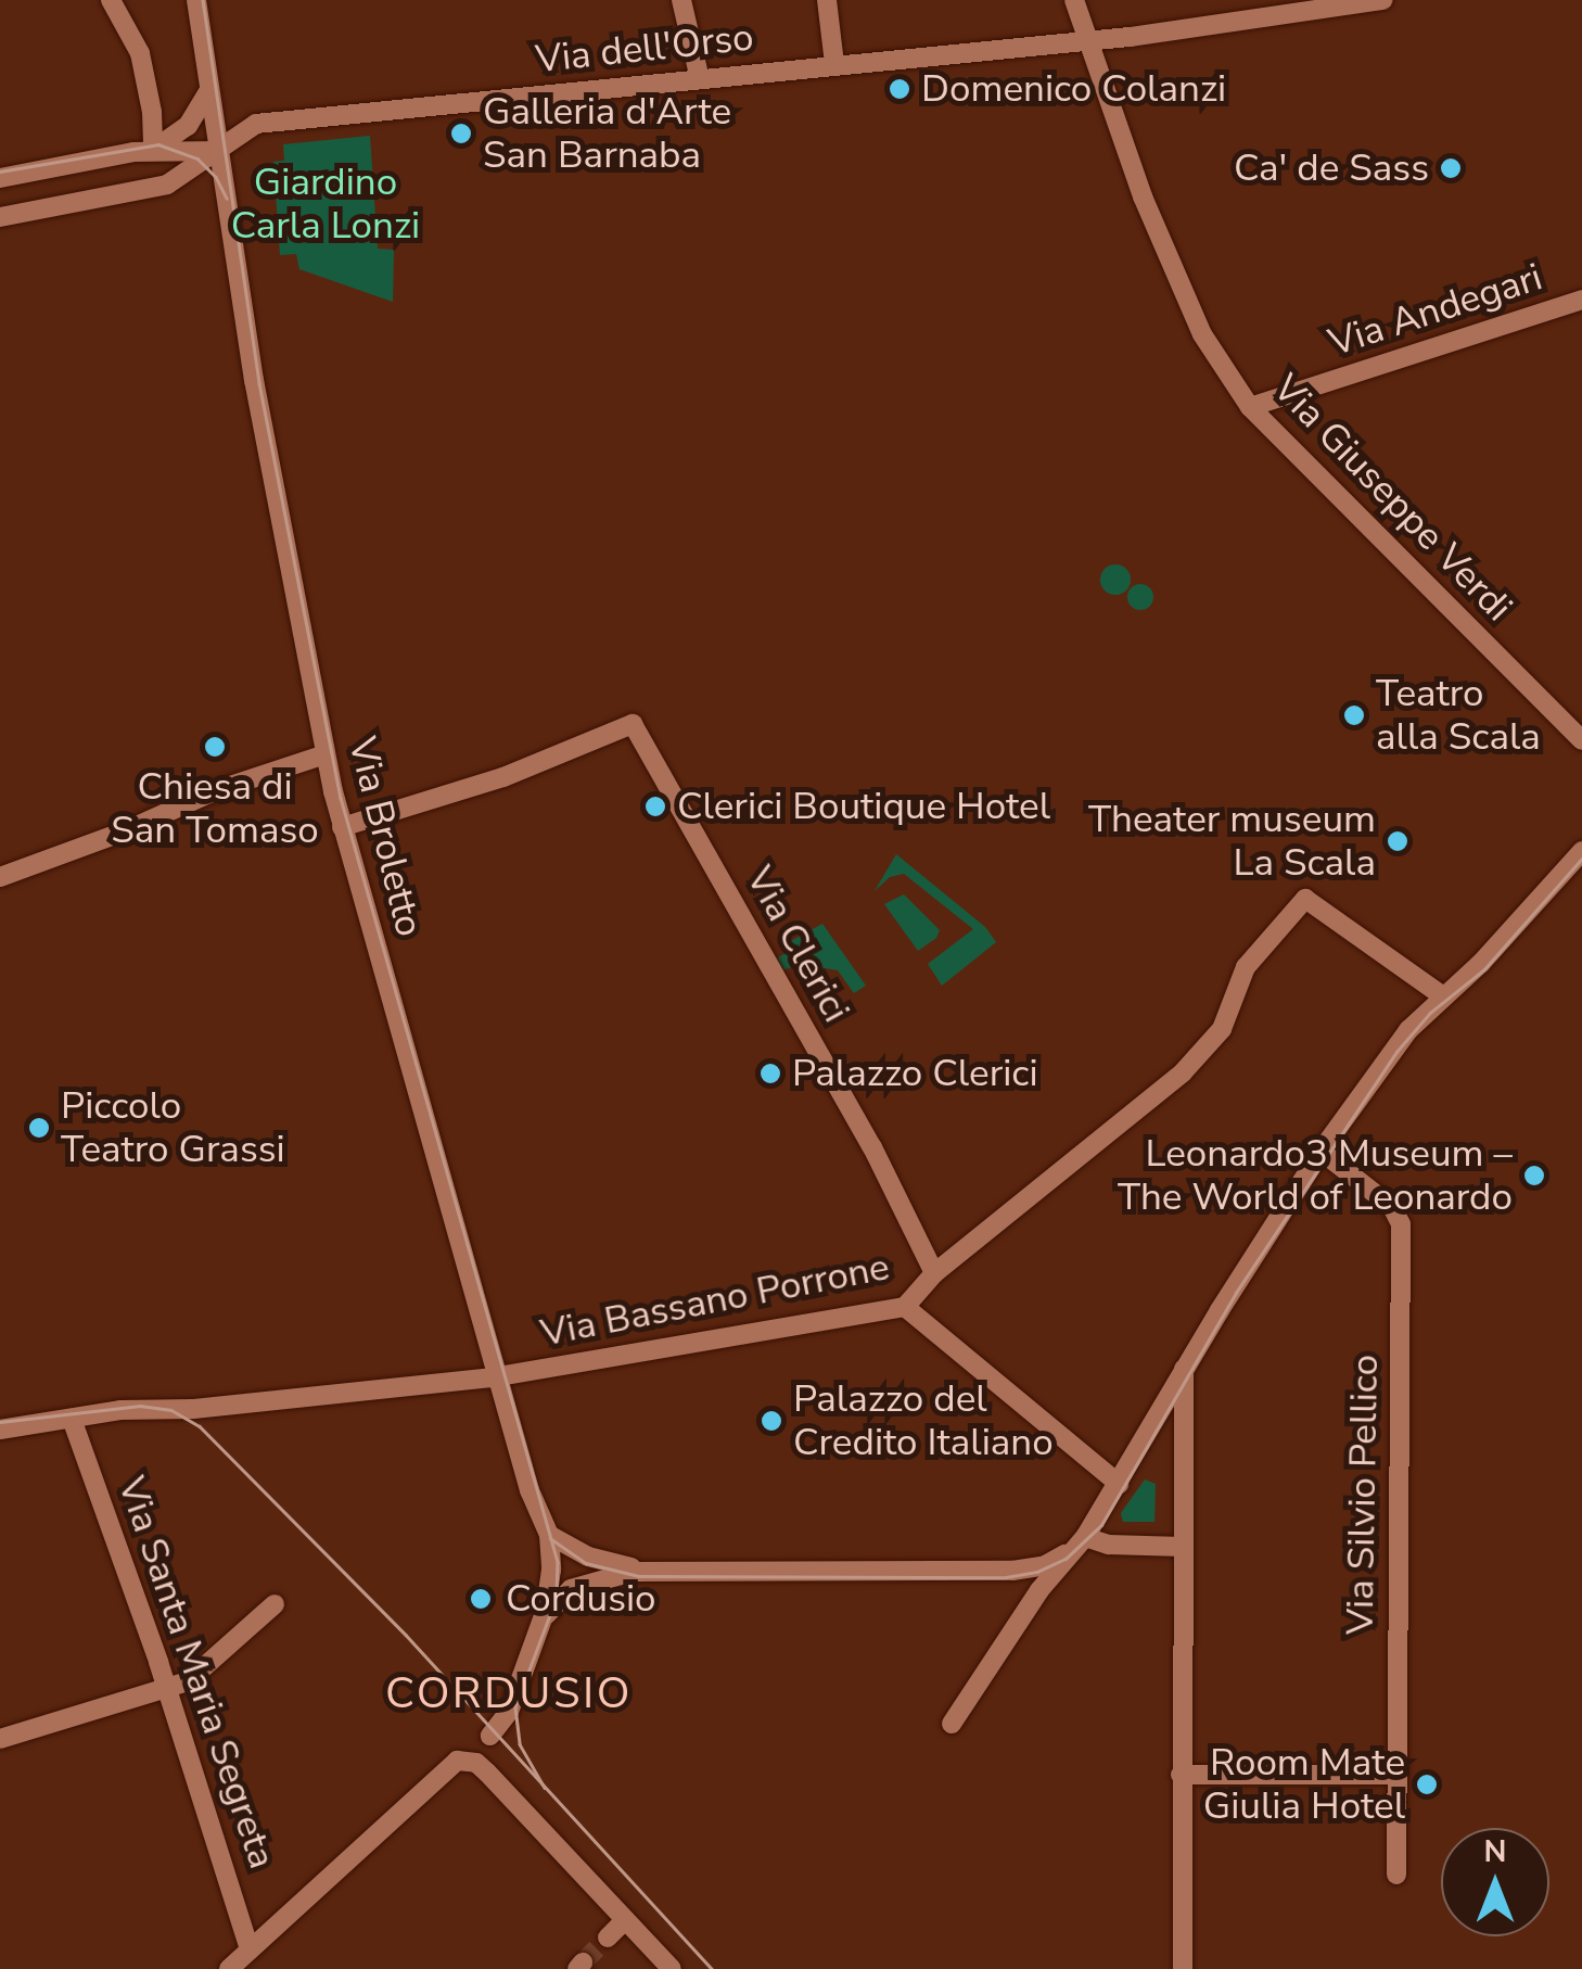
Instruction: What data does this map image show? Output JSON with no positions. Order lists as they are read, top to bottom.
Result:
{
  "streets": {
    "street": [
      "Via dell'Orso",
      "Via Andegari",
      "Via Giuseppe Verdi",
      "Via Broletto",
      "Via Clerici",
      "Via Bassano Porrone",
      "Via Silvio Pellico",
      "Via Santa Maria Segreta"
    ]
  },
  "crossings": [
    ["Via dell'Orso", "Via Giuseppe Verdi"],
    ["Via dell'Orso", "Via Broletto"],
    ["Via Andegari", "Via Giuseppe Verdi"],
    ["Via Broletto", "Via Clerici"],
    ["Via Broletto", "Via Bassano Porrone"],
    ["Via Clerici", "Via Bassano Porrone"],
    ["Via Bassano Porrone", "Via Santa Maria Segreta"]
  ],
  "districts": ["CORDUSIO"],
  "parks": ["Giardino Carla Lonzi"],
  "places": [
    "Domenico Colanzi",
    "Galleria d'Arte San Barnaba",
    "Ca' de Sass",
    "Teatro alla Scala",
    "Chiesa di San Tomaso",
    "Clerici Boutique Hotel",
    "Theater museum La Scala",
    "Palazzo Clerici",
    "Piccolo Teatro Grassi",
    "Leonardo3 Museum – The World of Leonardo",
    "Palazzo del Credito Italiano",
    "Cordusio",
    "Room Mate Giulia Hotel"
  ],
  "north": "top"
}
